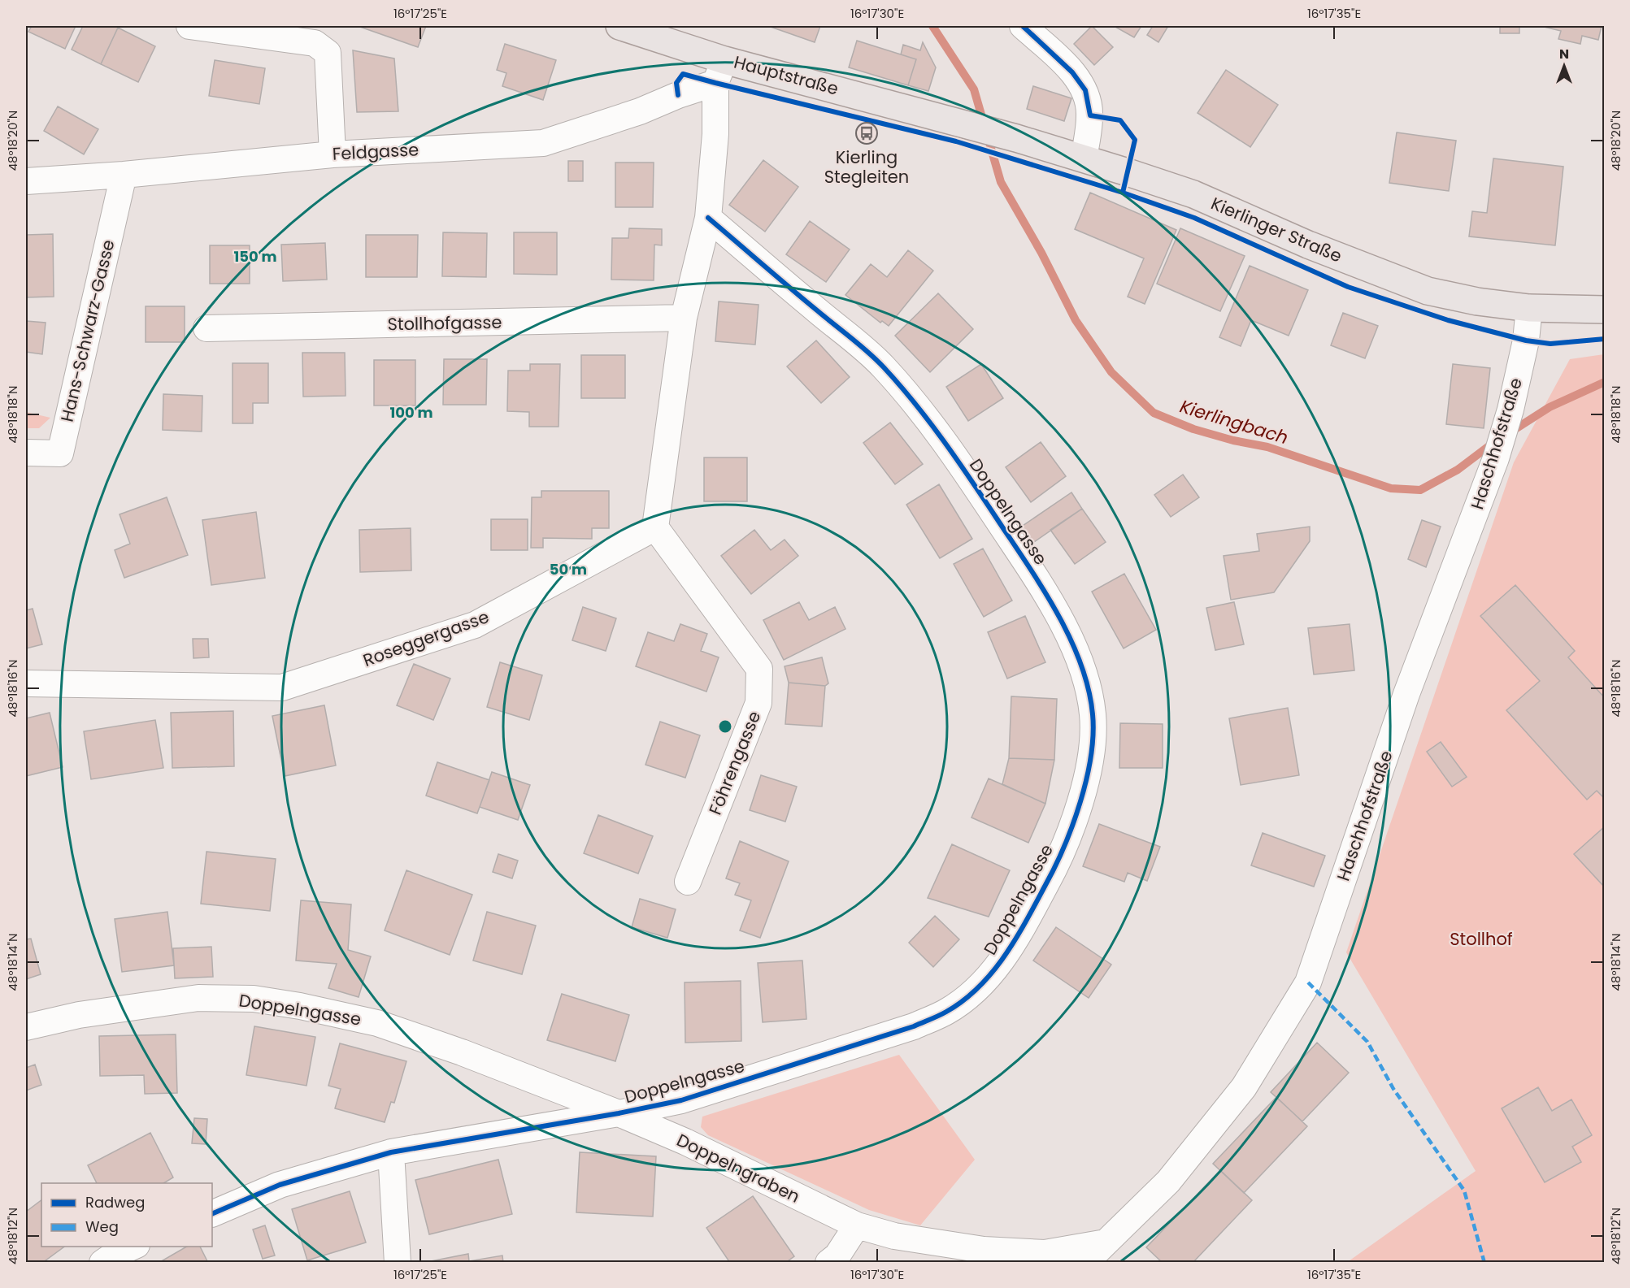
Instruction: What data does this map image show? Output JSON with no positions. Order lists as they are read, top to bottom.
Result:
{
  "streets": {
    "main road": ["Hauptstraße", "Kierlinger Straße"],
    "street": [
      "Feldgasse",
      "Stollhofgasse",
      "Hans-Schwarz-Gasse",
      "Haschhofstraße",
      "Doppelngasse",
      "Roseggergasse",
      "Föhrengasse",
      "Doppelngraben"
    ]
  },
  "crossings": [
    ["Hauptstraße", "Feldgasse"],
    ["Hauptstraße", "Kierlinger Straße"],
    ["Feldgasse", "Hans-Schwarz-Gasse"],
    ["Kierlinger Straße", "Haschhofstraße"],
    ["Haschhofstraße", "Doppelngraben"],
    ["Doppelngasse", "Doppelngraben"],
    ["Roseggergasse", "Föhrengasse"]
  ],
  "water": ["Kierlingbach"],
  "parks": ["Stollhof"],
  "places": {
    "bus stop": ["Kierling Stegleiten"]
  },
  "legend": ["Radweg", "Weg"],
  "north": "top",
  "coordinates": [
    "16°17'25\"E",
    "16°17'30\"E",
    "16°17'35\"E",
    "48°18'20\"N",
    "48°18'18\"N",
    "48°18'16\"N",
    "48°18'14\"N",
    "48°18'12\"N"
  ],
  "rings": ["150 m", "100 m", "50 m"]
}
